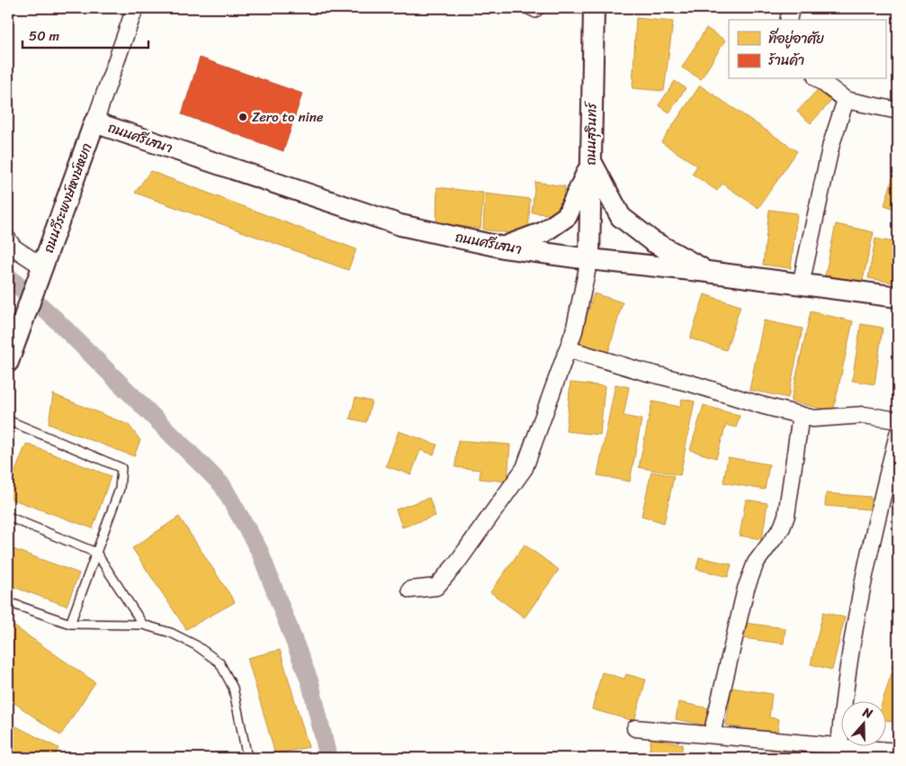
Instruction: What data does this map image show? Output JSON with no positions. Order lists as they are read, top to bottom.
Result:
{
  "streets": {
    "street": ["ถนนสุรินทร์", "ถนนศรีเสนา", "ถนนวีระพงษ์หงษ์หยก"]
  },
  "crossings": [
    ["ถนนสุรินทร์", "ถนนศรีเสนา"],
    ["ถนนศรีเสนา", "ถนนวีระพงษ์หงษ์หยก"]
  ],
  "places": ["Zero to nine"],
  "legend": ["ที่อยู่อาศัย", "ร้านค้า"],
  "scale_bar": "50 m",
  "north": "top"
}
